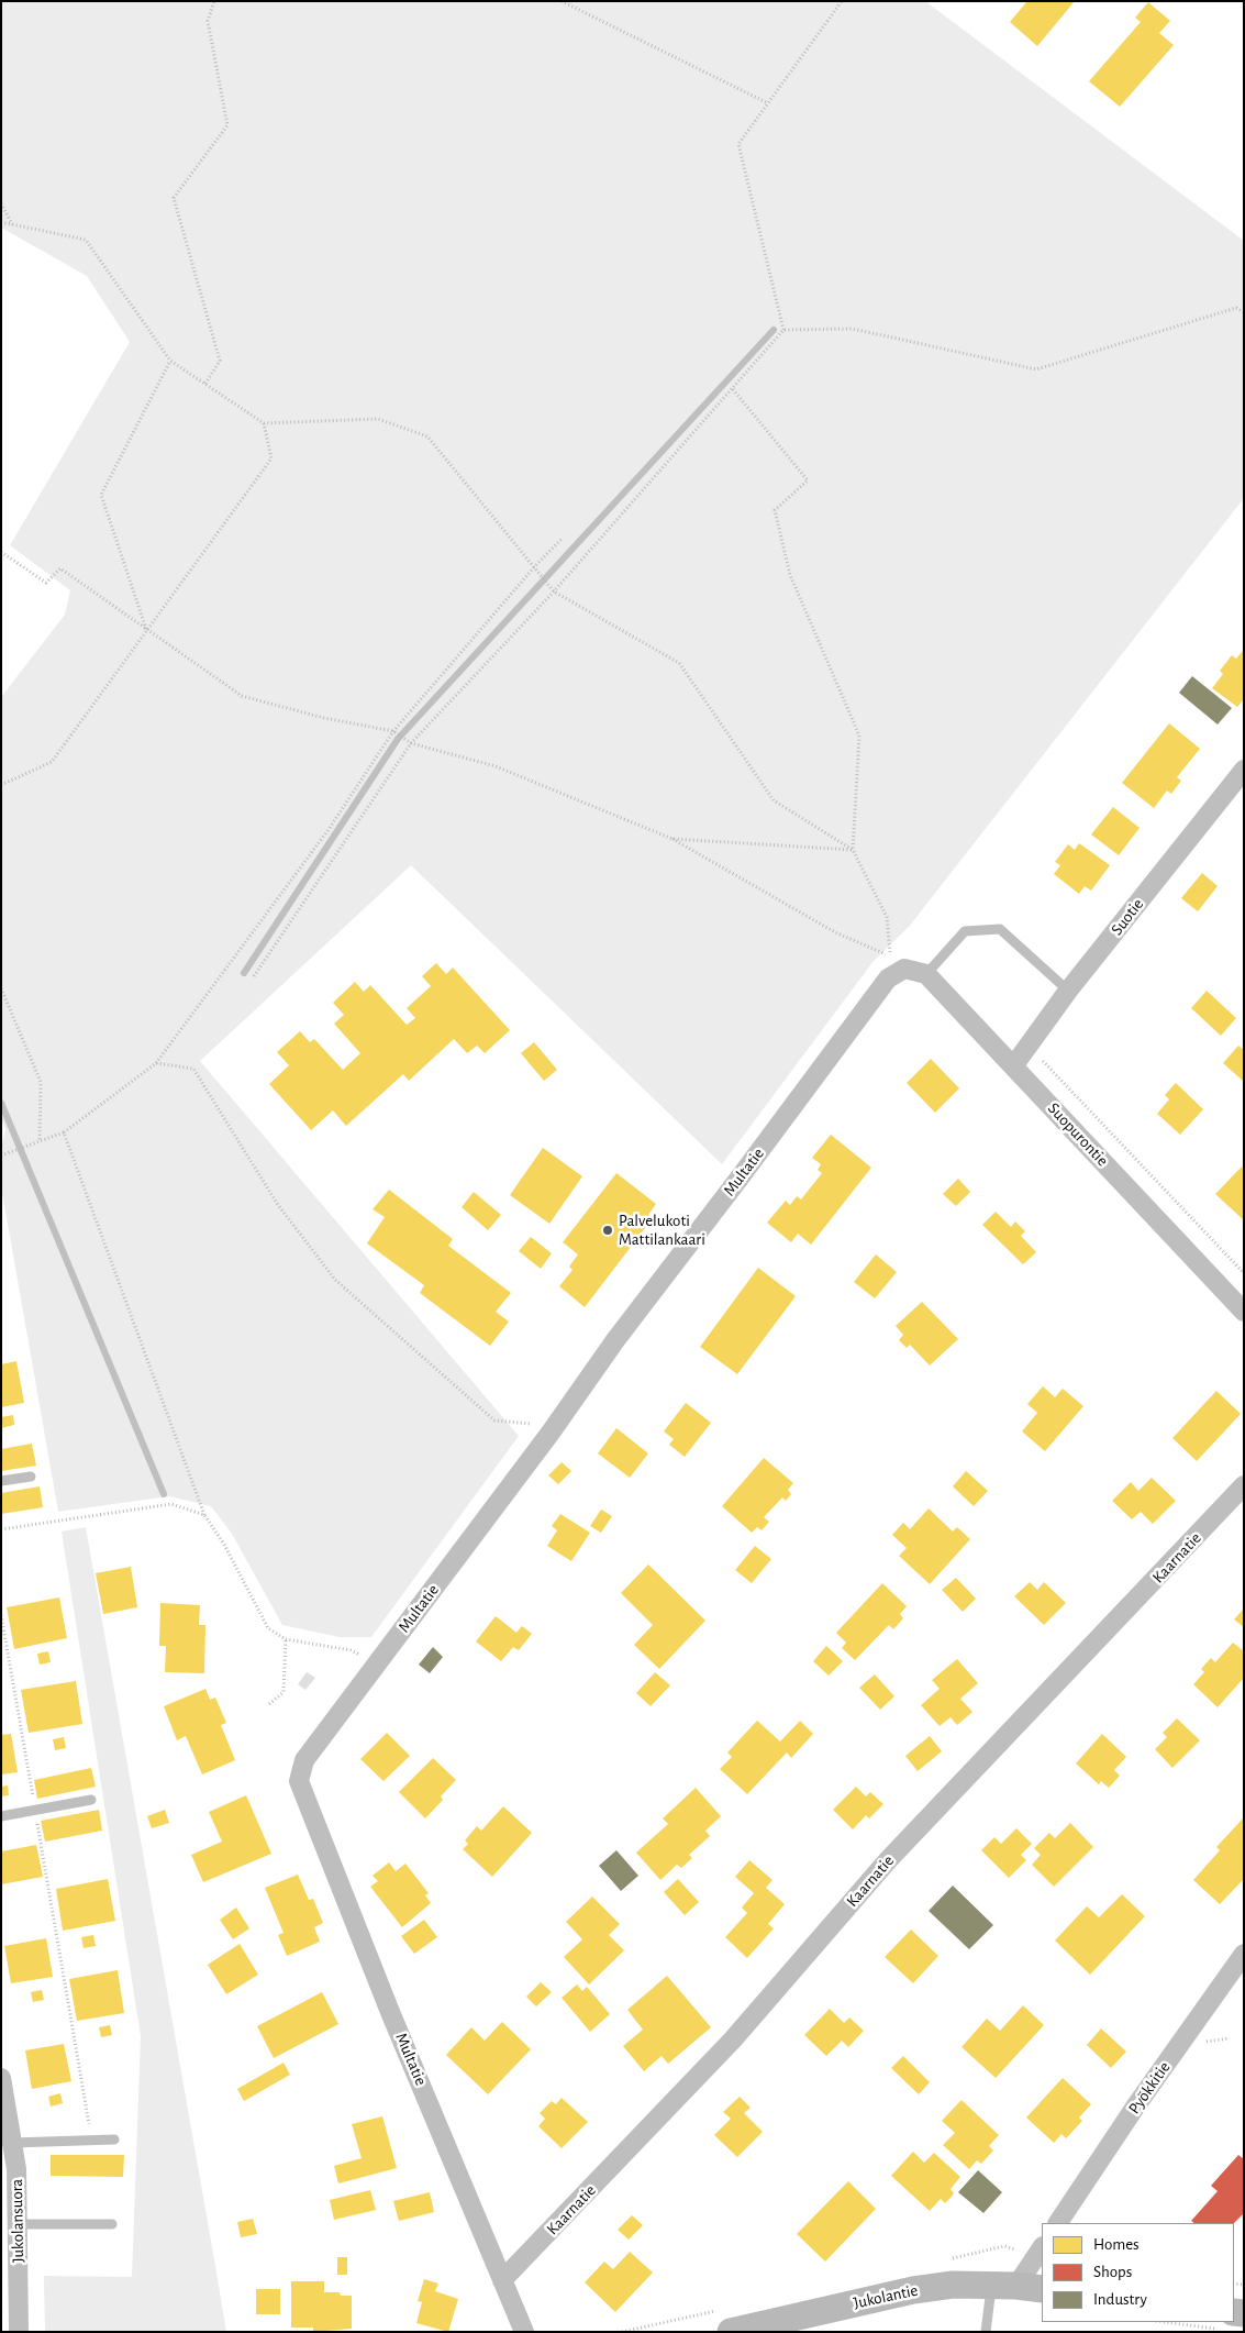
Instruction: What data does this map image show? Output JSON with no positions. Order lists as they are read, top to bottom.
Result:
{
  "streets": {
    "street": [
      "Suotie",
      "Suopurontie",
      "Multatie",
      "Kaarnatie",
      "Pyökkitie",
      "Jukolansuora",
      "Jukolantie"
    ]
  },
  "crossings": [
    ["Suotie", "Suopurontie"],
    ["Suopurontie", "Multatie"],
    ["Multatie", "Kaarnatie"]
  ],
  "places": ["Palvelukoti Mattilankaari"],
  "legend": ["Homes", "Shops", "Industry"]
}
